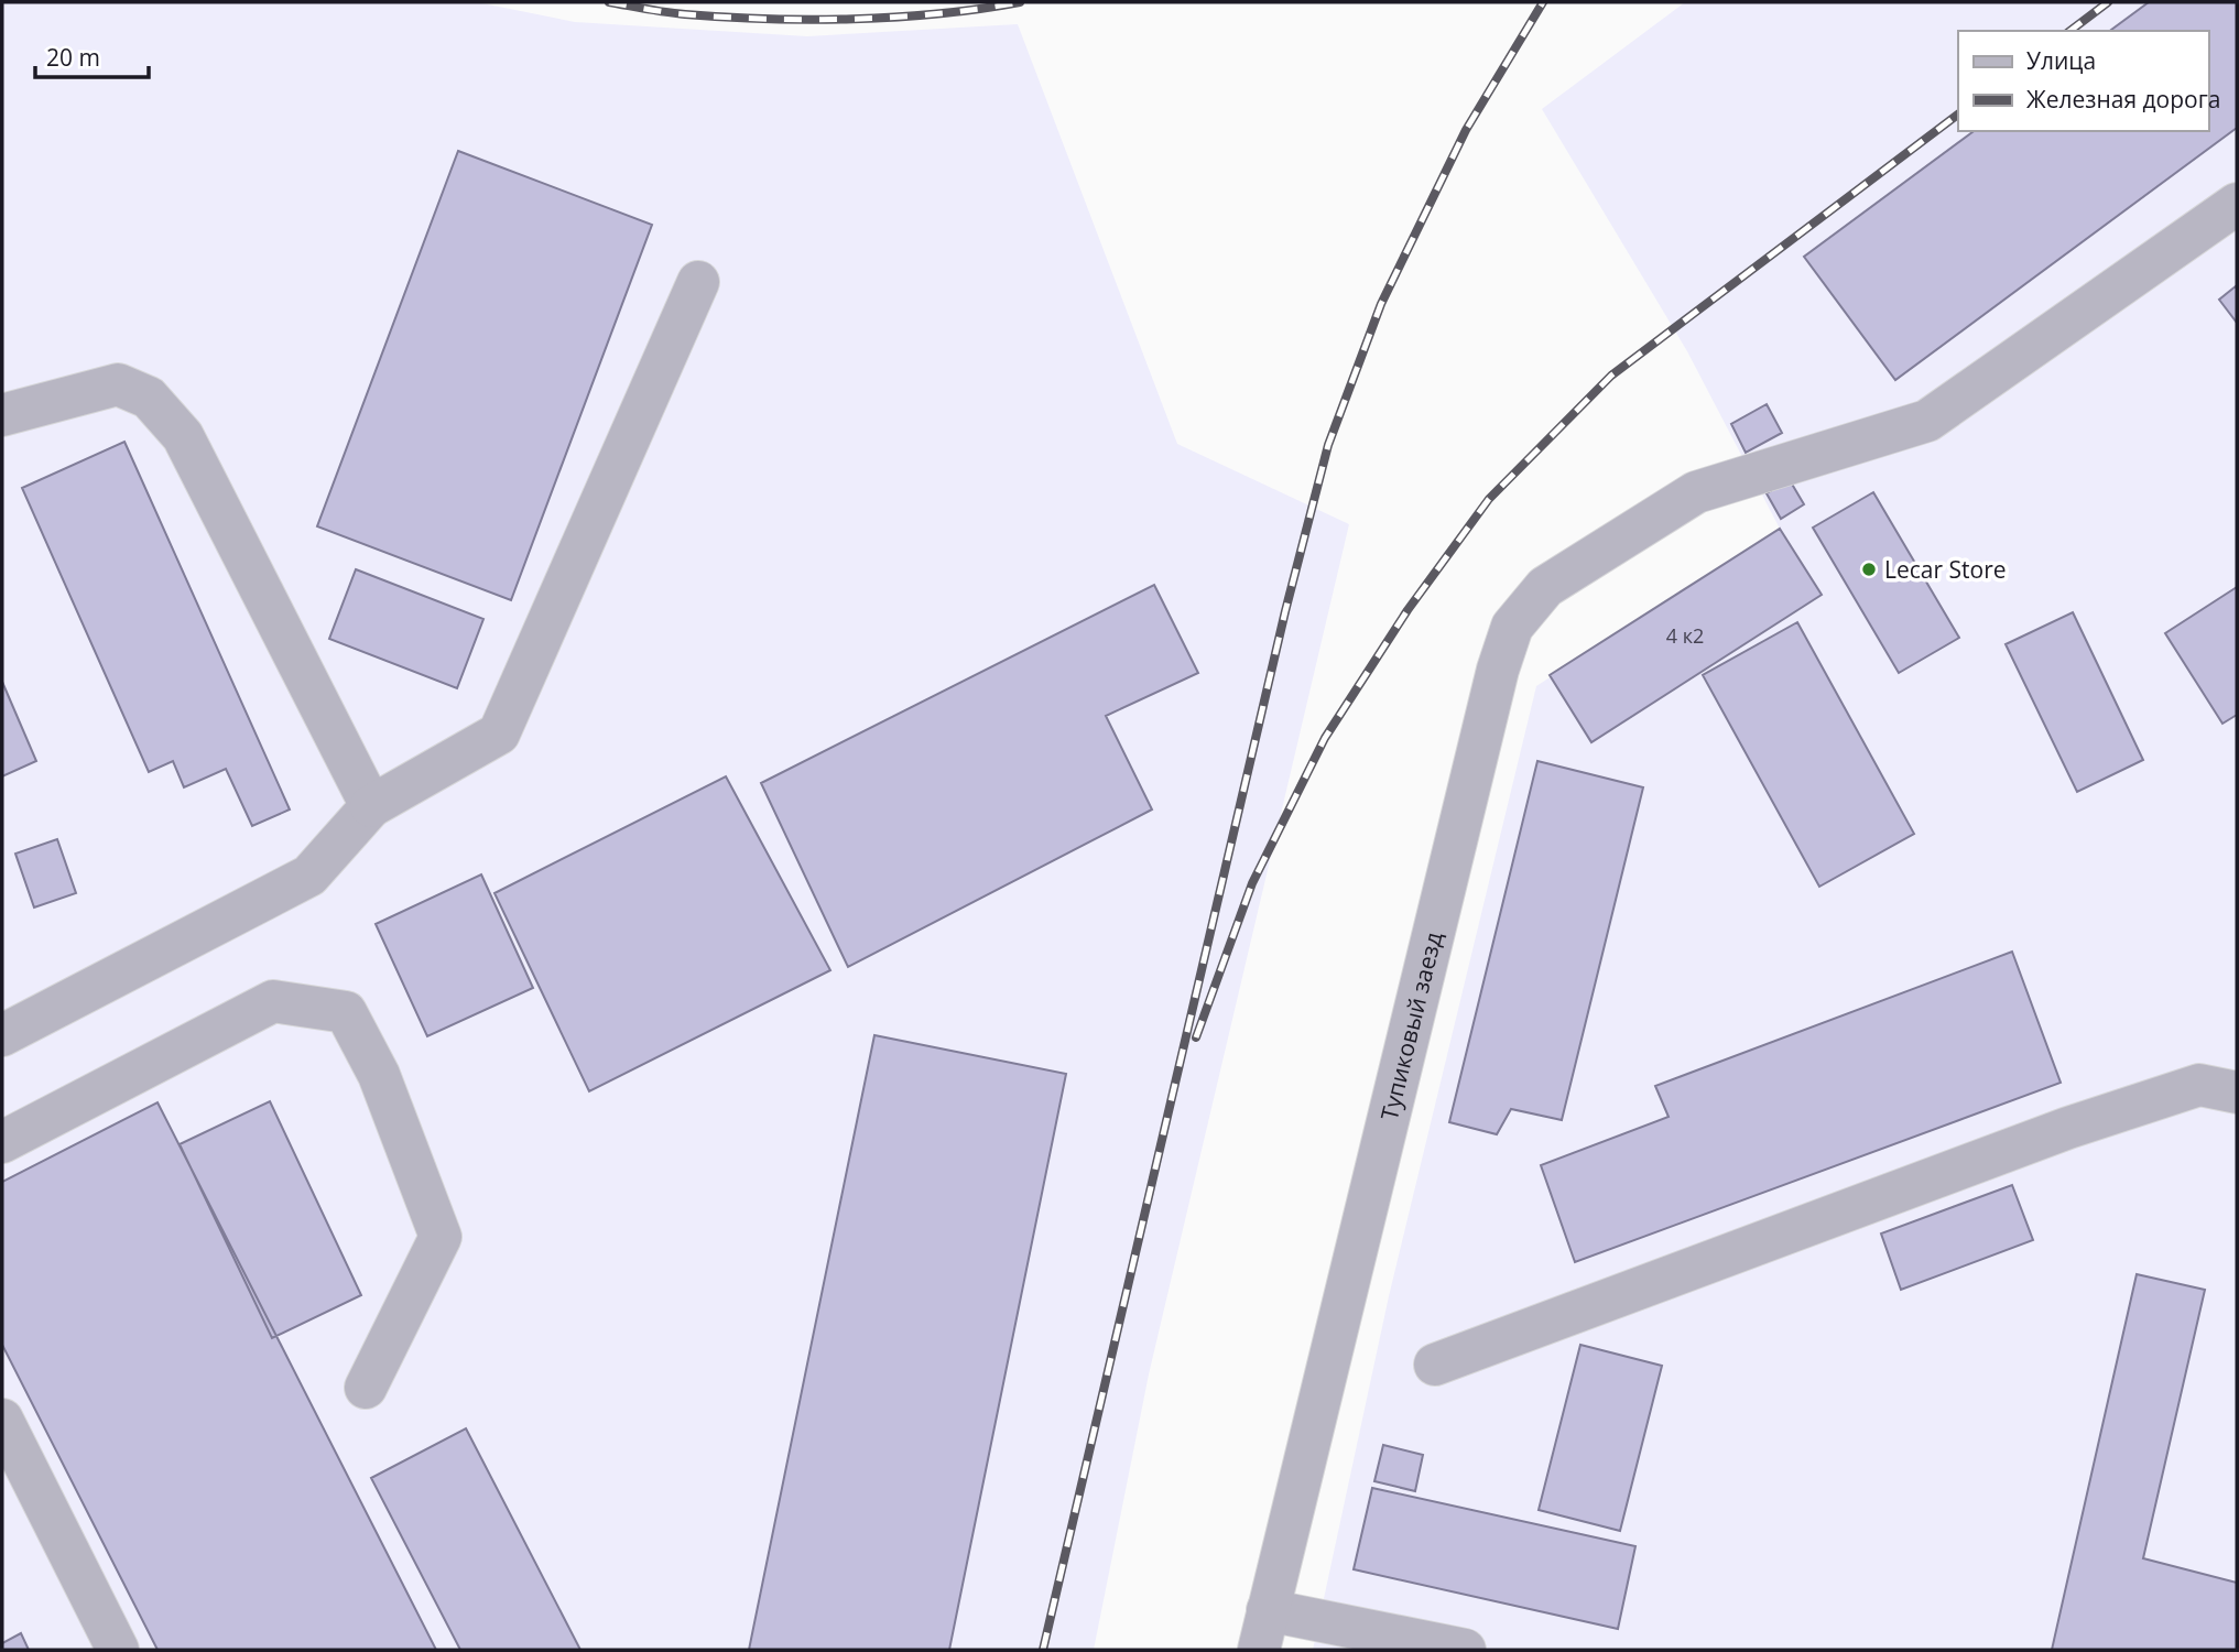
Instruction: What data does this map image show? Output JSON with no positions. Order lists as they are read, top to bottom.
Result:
{
  "streets": {
    "street": ["Тупиковый заезд"]
  },
  "places": ["Lecar Store"],
  "house_numbers": ["4 к2"],
  "legend": ["Улица", "Железная дорога"],
  "scale_bar": "20 m"
}
